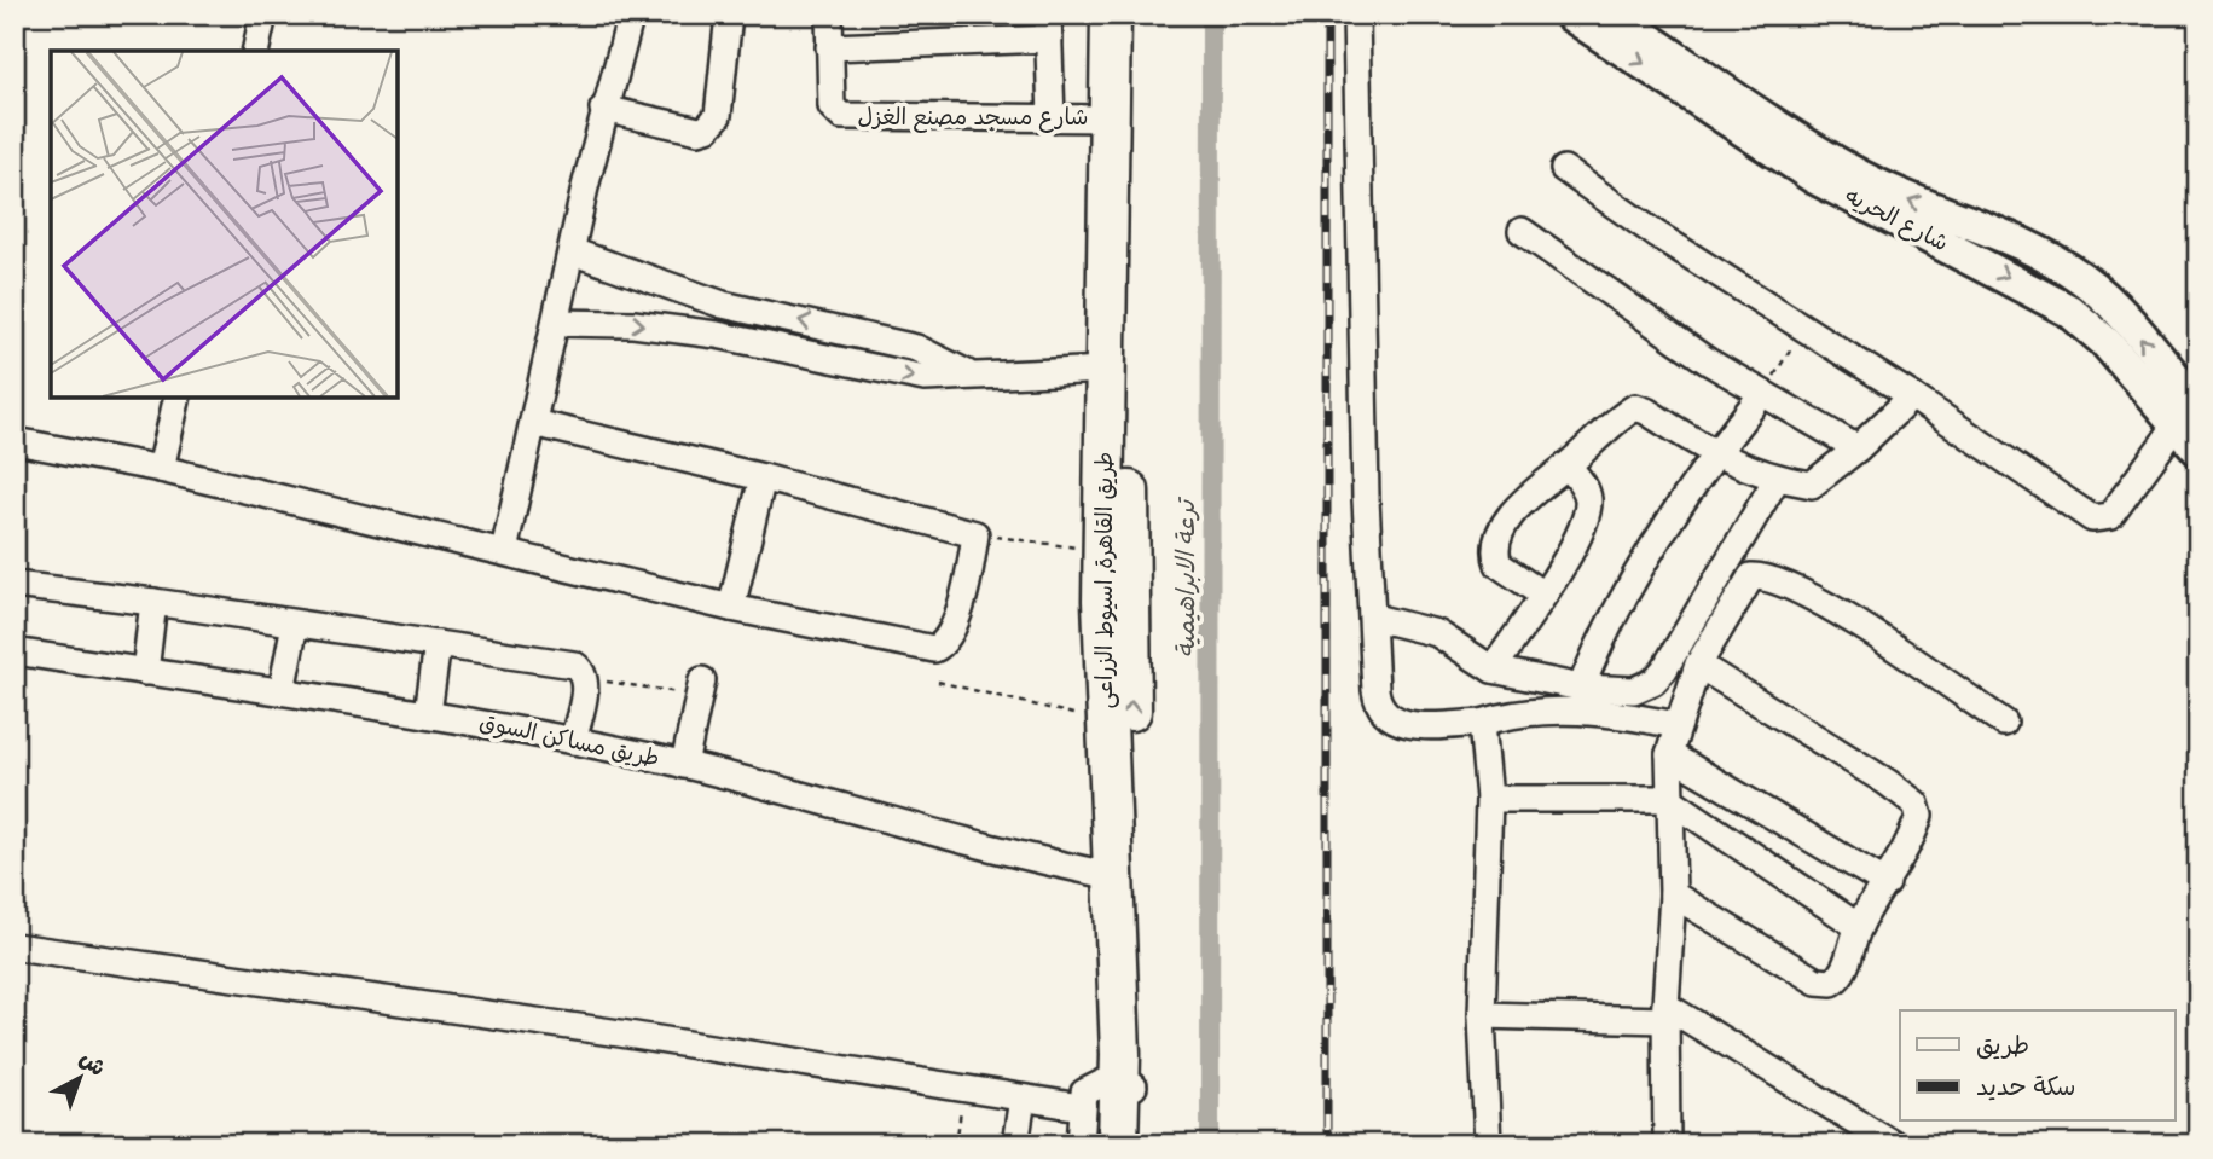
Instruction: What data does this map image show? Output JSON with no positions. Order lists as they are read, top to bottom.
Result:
{
  "streets": {
    "highway": ["طريق القاهرة, اسيوط الزراعى"],
    "main road": ["شارع الحريه"],
    "street": ["شارع مسجد مصنع الغزل", "طريق مساكن السوق"]
  },
  "crossings": [
    ["شارع مسجد مصنع الغزل", "طريق القاهرة, اسيوط الزراعى"],
    ["طريق القاهرة, اسيوط الزراعى", "طريق مساكن السوق"]
  ],
  "water": ["ترعة الابراهيمية"],
  "legend": ["طريق", "سكة حديد"],
  "north": "top right"
}
